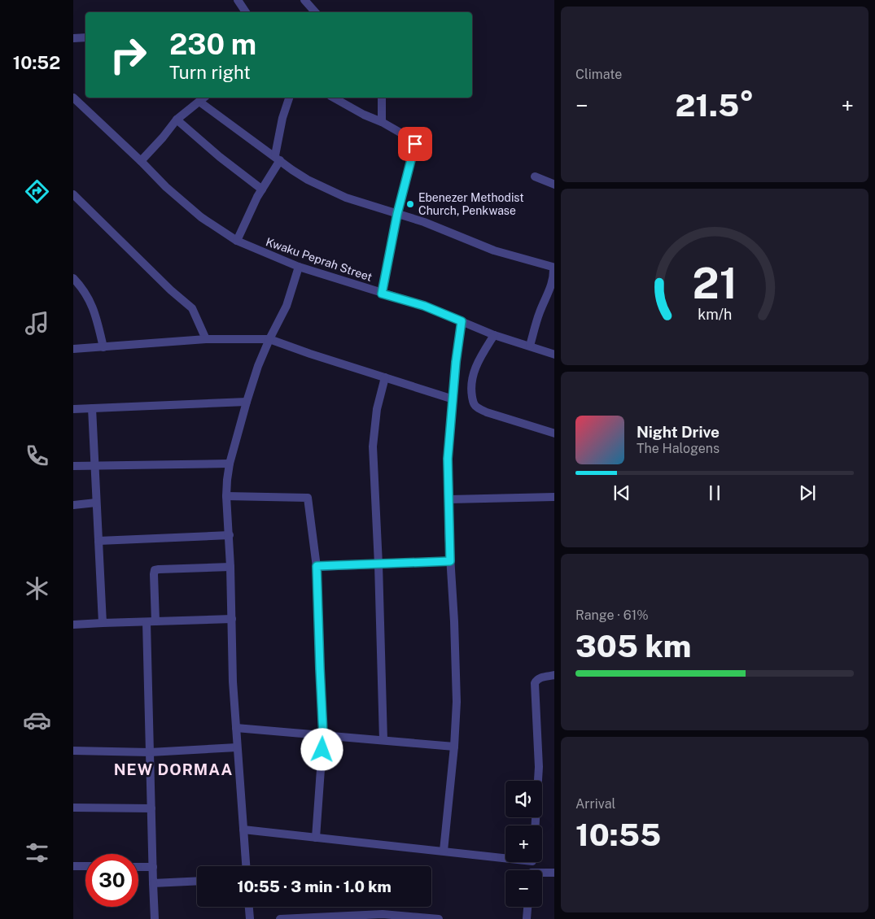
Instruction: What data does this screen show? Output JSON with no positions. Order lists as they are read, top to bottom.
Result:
{
  "streets": {
    "street": ["Kwaku Peprah Street"]
  },
  "districts": ["NEW DORMAA"],
  "places": ["Ebenezer Methodist Church, Penkwase"],
  "page": {
    "tabs": "10:52",
    "tile": [
      "Climate",
      ["Range · 61%", "305 km"],
      ["Arrival", "10:55"]
    ],
    "turn": ["230 m", "Turn right"],
    "heat": ["−", "21.5°", "+"],
    "song": ["Night Drive", "The Halogens"],
    "map_buttons": ["+", "−"],
    "limit": "30",
    "trip": "10:55 · 3 min · 1.0 km",
    "gauge": ["21", "km/h"]
  }
}
